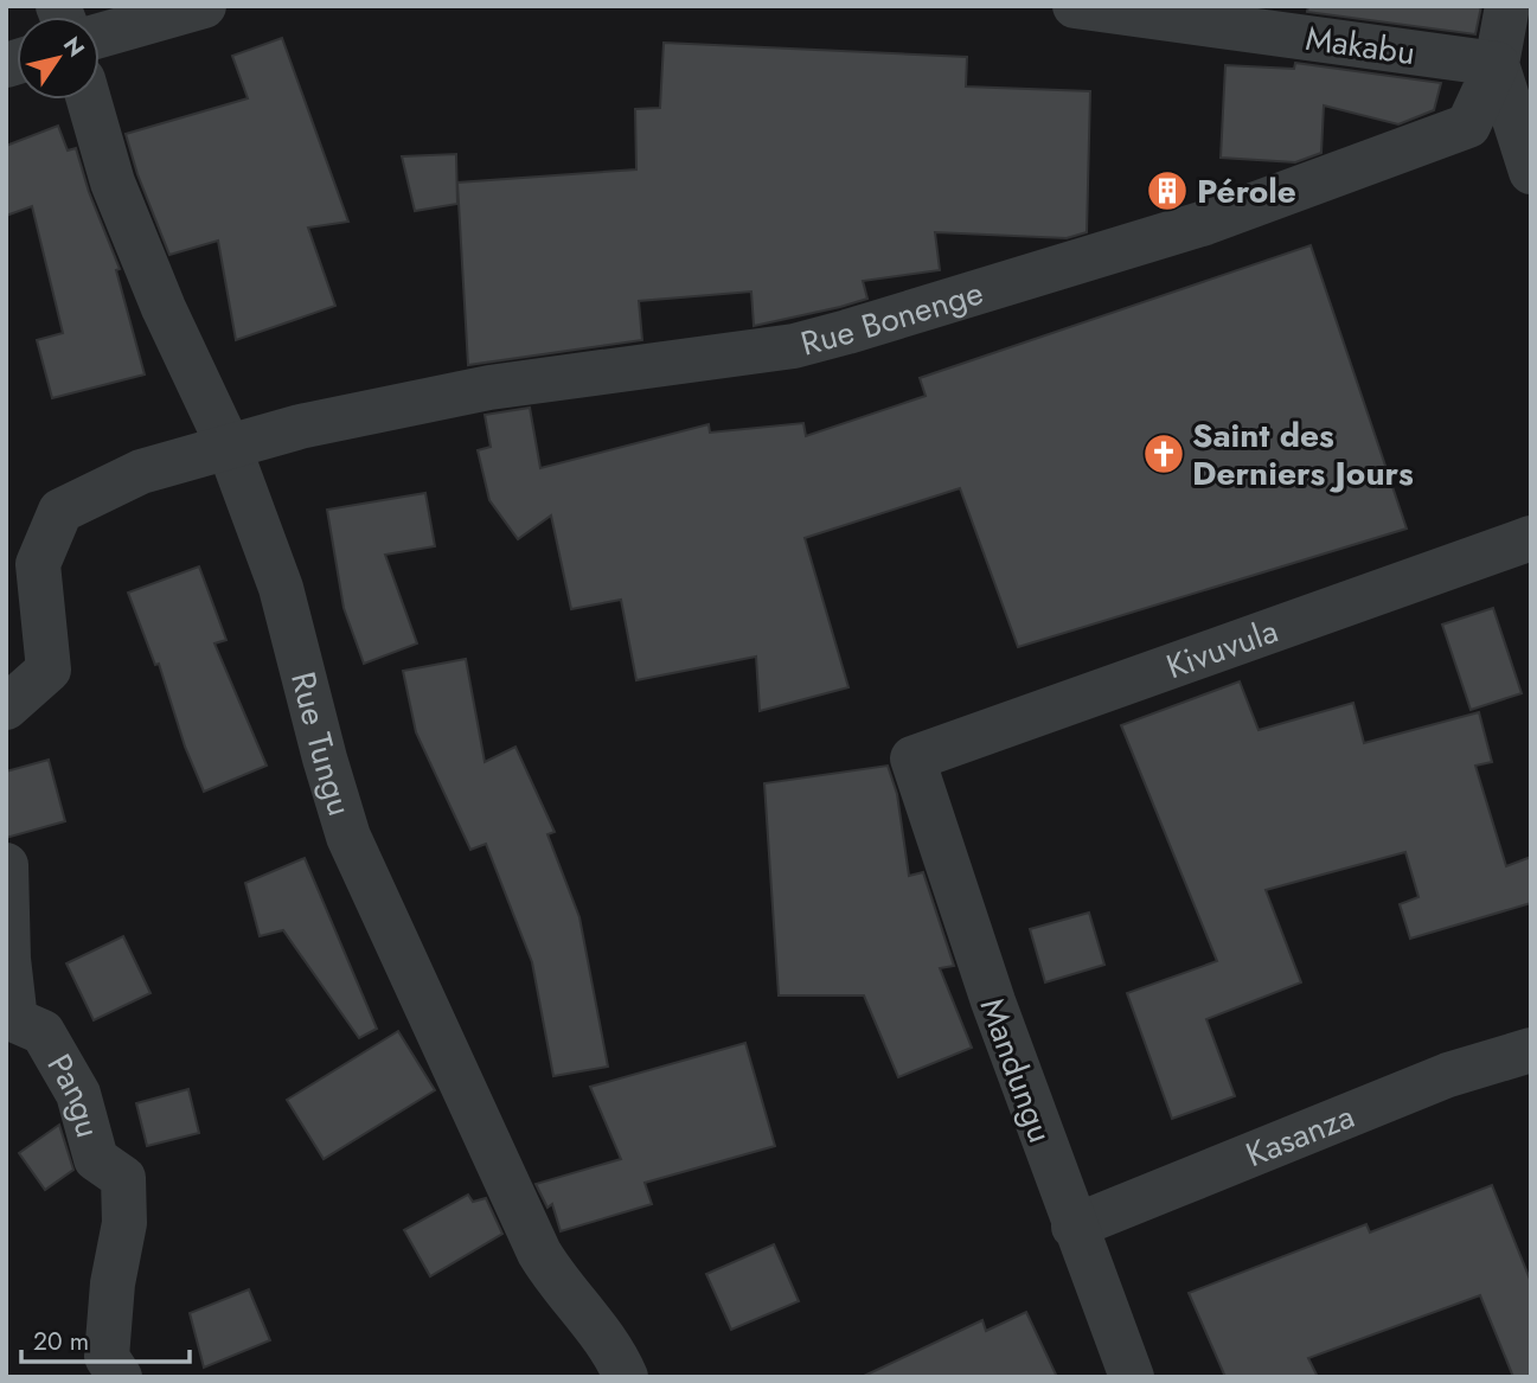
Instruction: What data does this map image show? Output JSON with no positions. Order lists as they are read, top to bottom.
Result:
{
  "streets": {
    "street": [
      "Makabu",
      "Rue Bonenge",
      "Kivuvula",
      "Rue Tungu",
      "Mandungu",
      "Pangu",
      "Kasanza"
    ]
  },
  "crossings": [
    ["Makabu", "Rue Bonenge"],
    ["Rue Bonenge", "Rue Tungu"],
    ["Kivuvula", "Mandungu"],
    ["Mandungu", "Kasanza"]
  ],
  "places": {
    "building": ["Pérole"],
    "church": ["Saint des Derniers Jours"]
  },
  "scale_bar": "20 m",
  "north": "top right"
}
